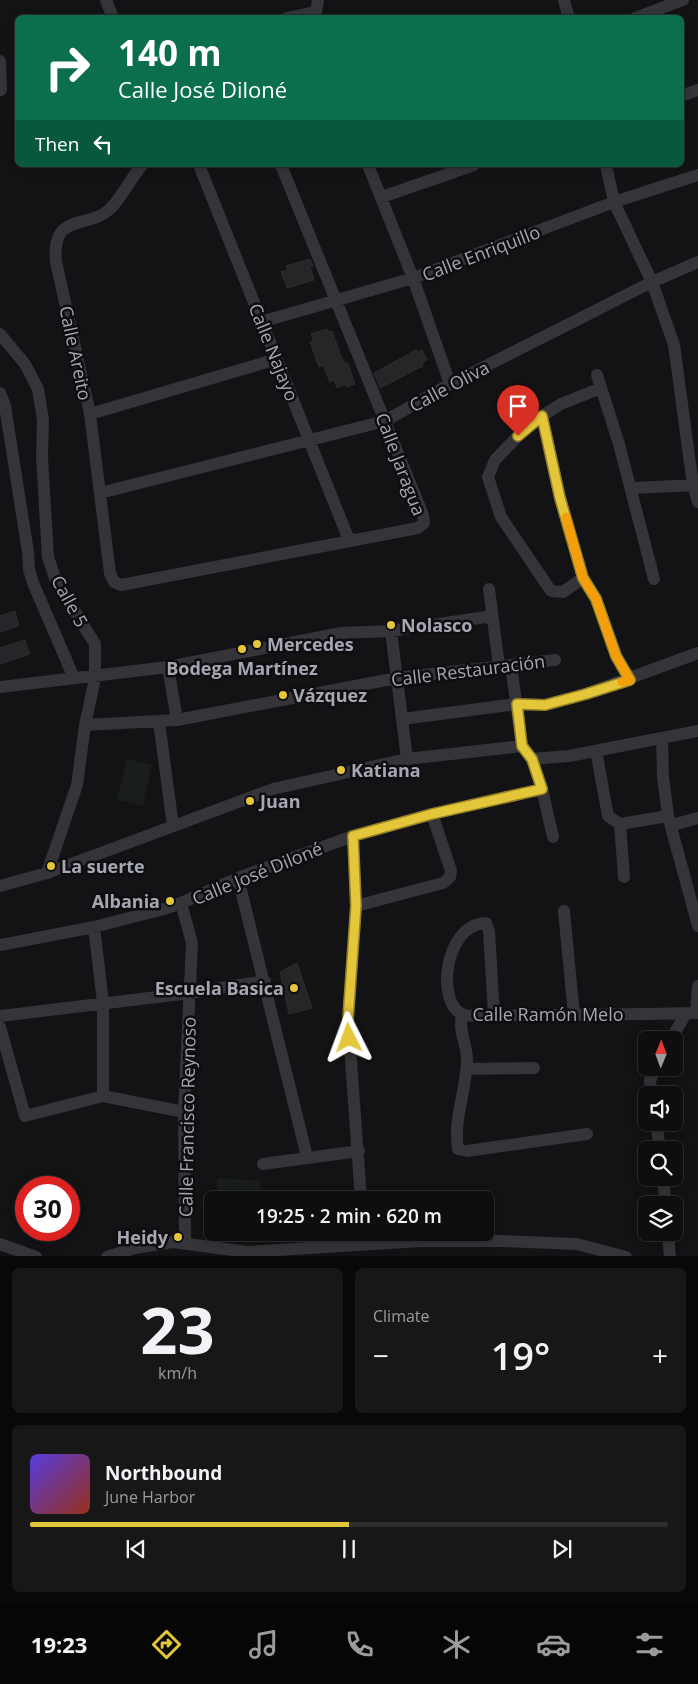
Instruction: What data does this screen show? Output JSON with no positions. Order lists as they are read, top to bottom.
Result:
{
  "streets": {
    "street": [
      "Calle Enriquillo",
      "Calle Najayo",
      "Calle Areito",
      "Calle Oliva",
      "Calle Jaragua",
      "Calle 5",
      "Calle Restauración",
      "Calle José Diloné",
      "Calle Ramón Melo",
      "Calle Francisco Reynoso"
    ]
  },
  "crossings": [
    ["Calle Enriquillo", "Calle Najayo"],
    ["Calle Enriquillo", "Calle Jaragua"],
    ["Calle Najayo", "Calle Oliva"],
    ["Calle Najayo", "Calle Jaragua"],
    ["Calle Areito", "Calle Oliva"],
    ["Calle Areito", "Calle Jaragua"],
    ["Calle Oliva", "Calle Jaragua"],
    ["Calle 5", "Calle Restauración"],
    ["Calle José Diloné", "Calle Francisco Reynoso"]
  ],
  "places": [
    "Nolasco",
    "Mercedes",
    "Bodega Martínez",
    "Vázquez",
    "Katiana",
    "Juan",
    "La suerte",
    "Albania",
    "Escuela Basica",
    "Heidy"
  ],
  "north": "top",
  "page": {
    "turn": ["140 m", "Calle José Diloné"],
    "then": "Then",
    "limit": "30",
    "trip": "19:25 · 2 min · 620 m",
    "tile": [
      ["23", "km/h"],
      "Climate"
    ],
    "heat": ["−", "19°", "+"],
    "song": ["Northbound", "June Harbor"],
    "tabs": "19:23"
  }
}
